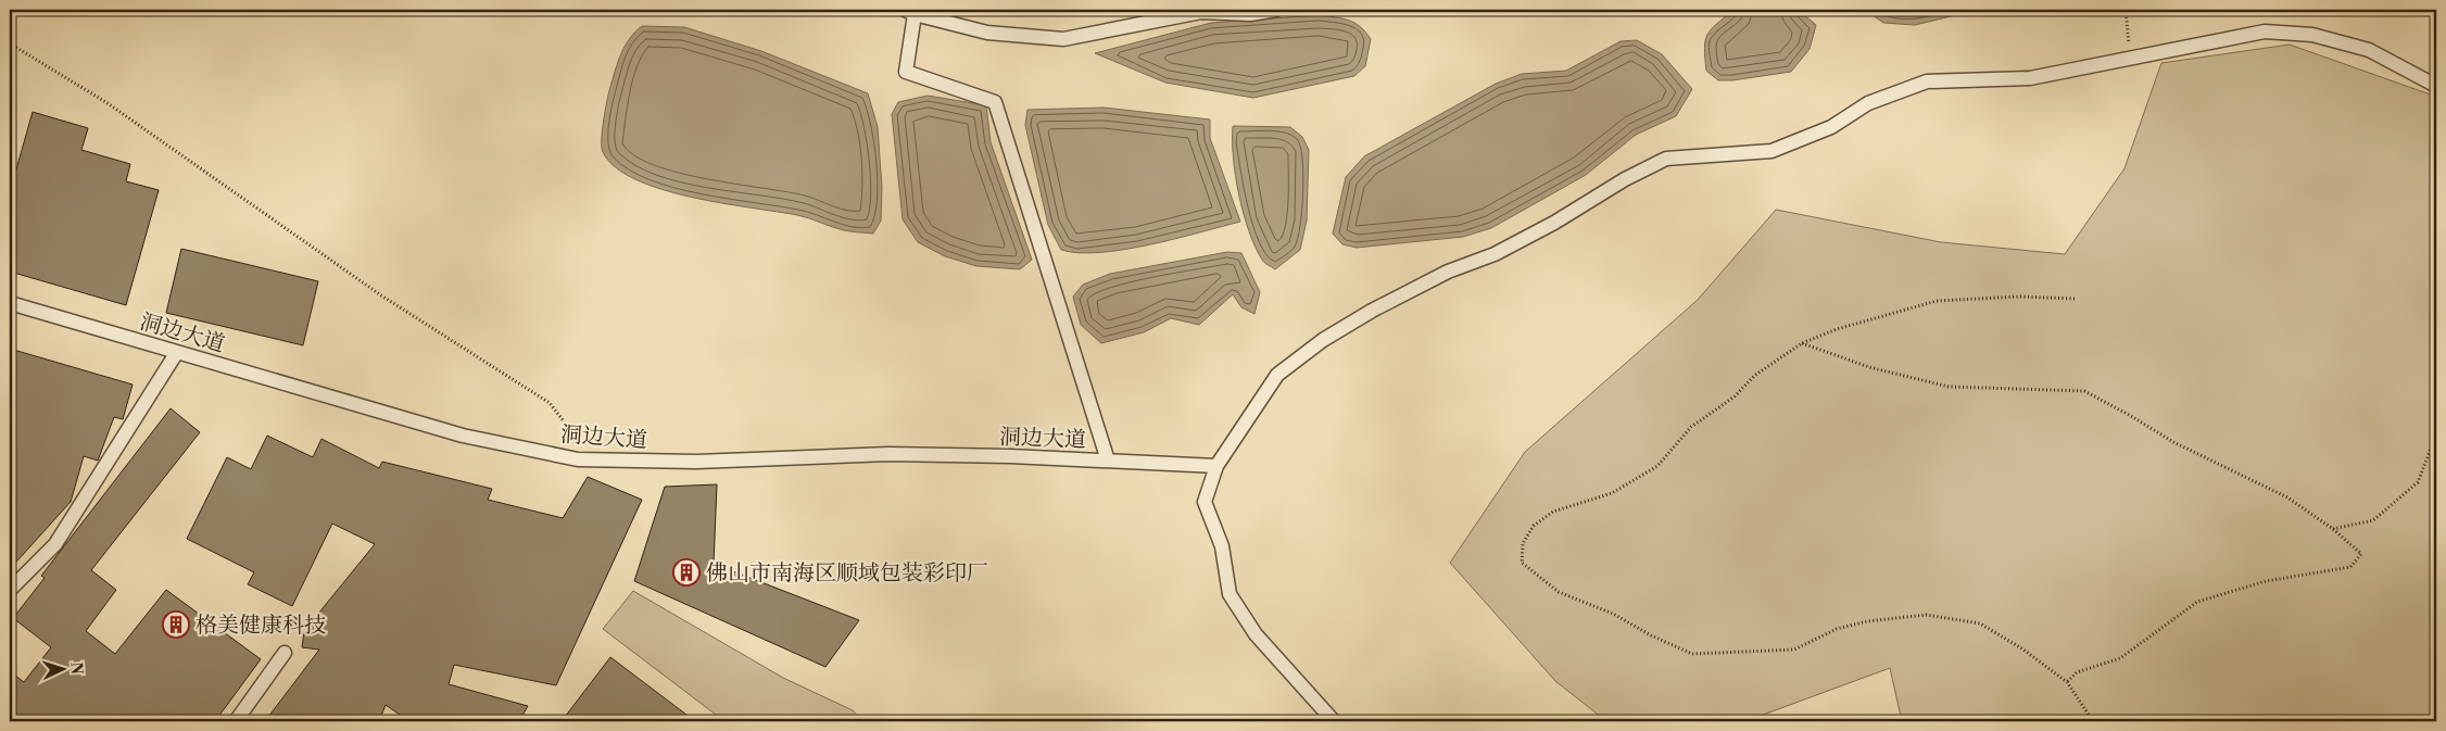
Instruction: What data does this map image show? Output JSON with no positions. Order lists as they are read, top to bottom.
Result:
{
  "streets": {
    "street": ["洞边大道"]
  },
  "places": {
    "building": ["佛山市南海区顺域包装彩印厂", "格美健康科技"]
  },
  "north": "right"
}
